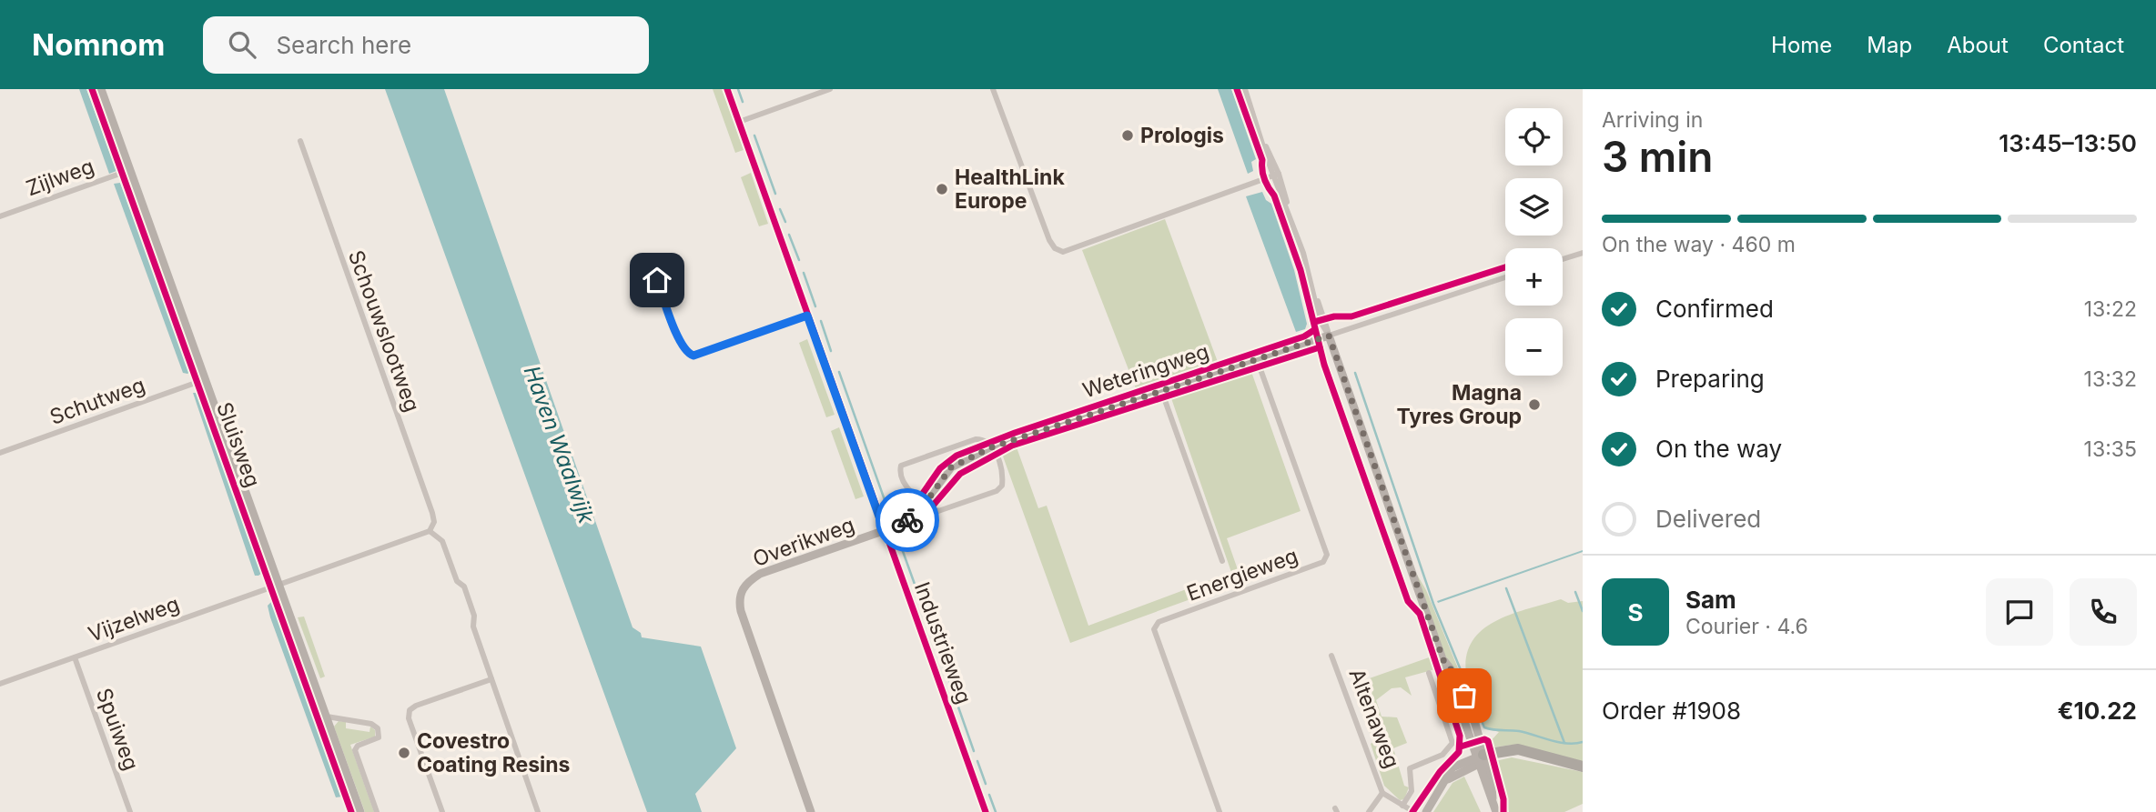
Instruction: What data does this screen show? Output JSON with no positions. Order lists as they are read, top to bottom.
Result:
{
  "streets": {
    "street": [
      "Zijlweg",
      "Schouwslootweg",
      "Weteringweg",
      "Schutweg",
      "Sluisweg",
      "Overikweg",
      "Energieweg",
      "Vijzelweg",
      "Industrieweg",
      "Altenaweg",
      "Spuiweg"
    ]
  },
  "crossings": [
    ["Zijlweg", "Sluisweg"],
    ["Weteringweg", "Energieweg"],
    ["Schutweg", "Sluisweg"],
    ["Sluisweg", "Vijzelweg"],
    ["Overikweg", "Industrieweg"],
    ["Vijzelweg", "Spuiweg"]
  ],
  "water": ["Haven Waalwijk"],
  "places": [
    "Prologis",
    "HealthLink Europe",
    "Magna Tyres Group",
    "Covestro Coating Resins"
  ],
  "page": {
    "header": "Nomnom",
    "search": "Search here",
    "nav": [
      "Home",
      "Map",
      "About",
      "Contact"
    ],
    "heading": ["3 min", "Arriving in", "13:45–13:50"],
    "panel": [
      "Sam",
      "Courier · 4.6",
      "Order #1908",
      "€10.22"
    ],
    "map_buttons": ["+", "−"],
    "bar": "On the way · 460 m",
    "list": [
      ["Confirmed", "13:22"],
      ["Preparing", "13:32"],
      ["On the way", "13:35"],
      "Delivered"
    ],
    "round": "S"
  }
}
